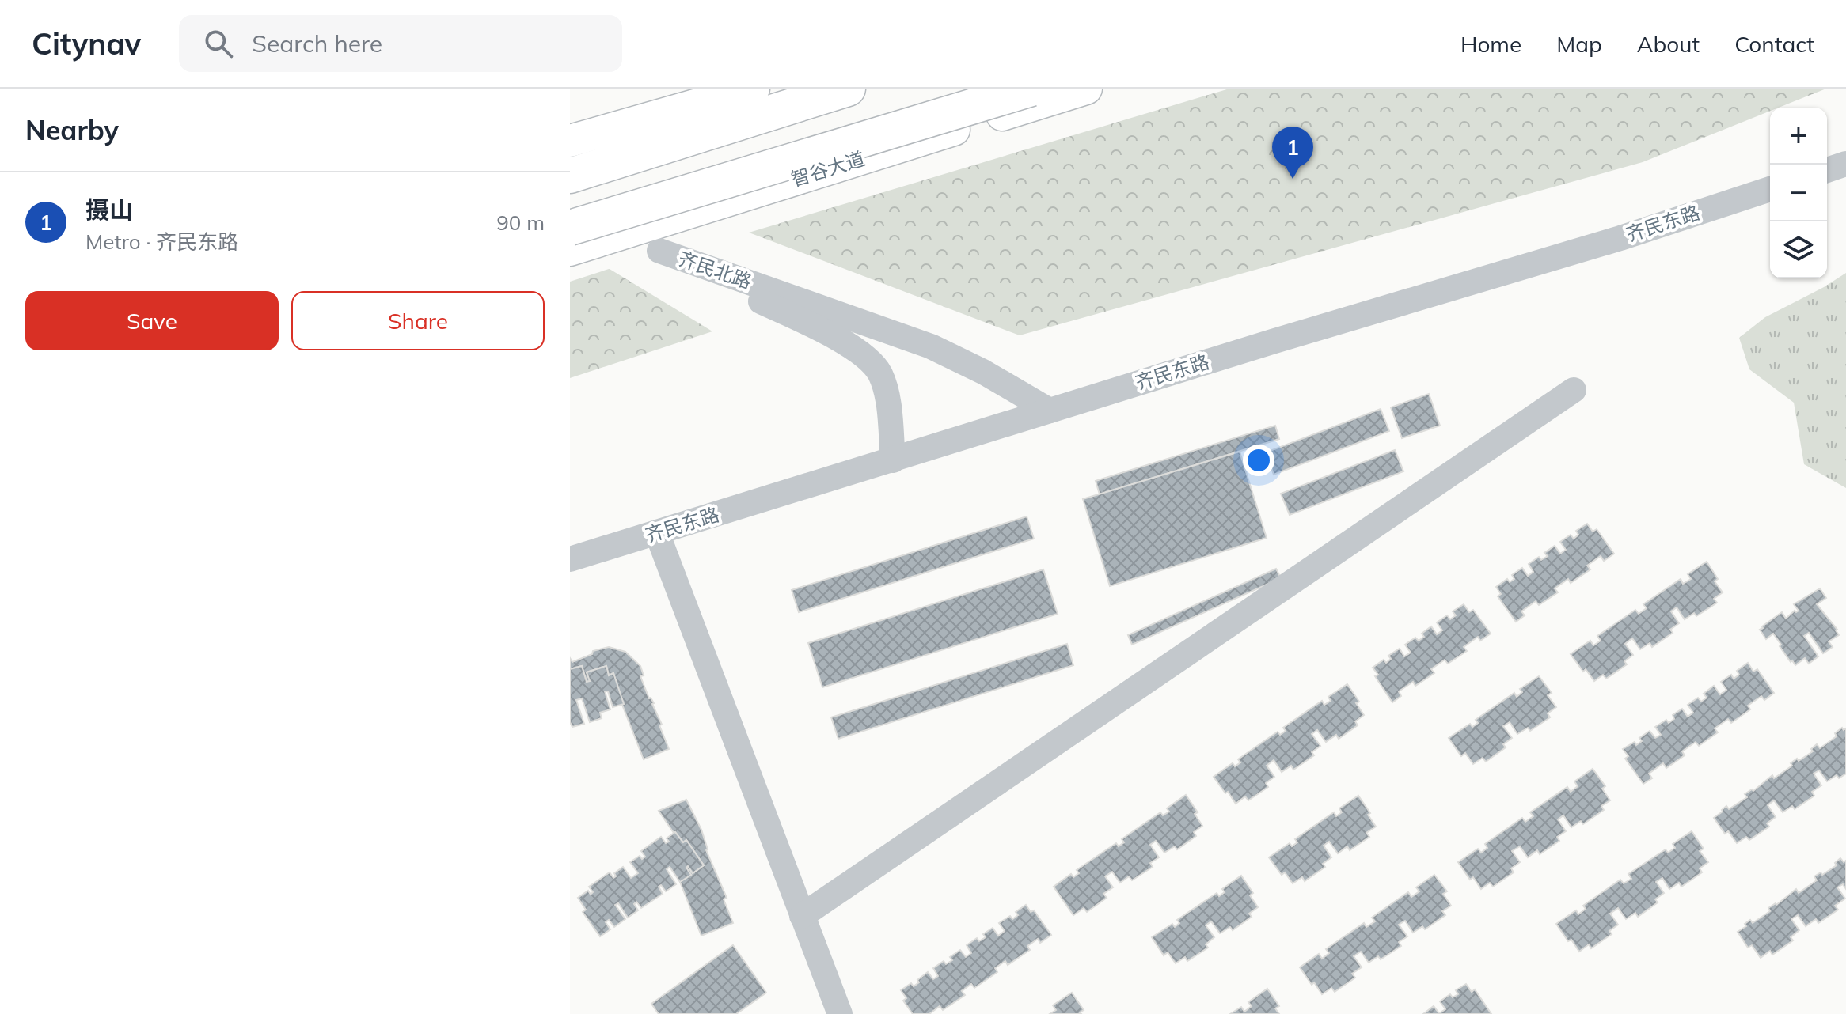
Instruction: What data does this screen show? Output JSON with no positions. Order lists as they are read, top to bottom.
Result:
{
  "streets": {
    "highway": ["智谷大道"],
    "street": ["齐民东路", "齐民北路"]
  },
  "crossings": [
    ["齐民东路", "齐民北路"]
  ],
  "page": {
    "header": "Citynav",
    "search": "Search here",
    "nav": [
      "Home",
      "Map",
      "About",
      "Contact"
    ],
    "heading": "Nearby",
    "map_buttons": ["+", "−"],
    "pins": "1",
    "list": [
      {
        "mark": "1",
        "name": "摄山",
        "note": "Metro · 齐民东路",
        "value": "90 m"
      }
    ],
    "buttons": ["Save", "Share"]
  }
}
